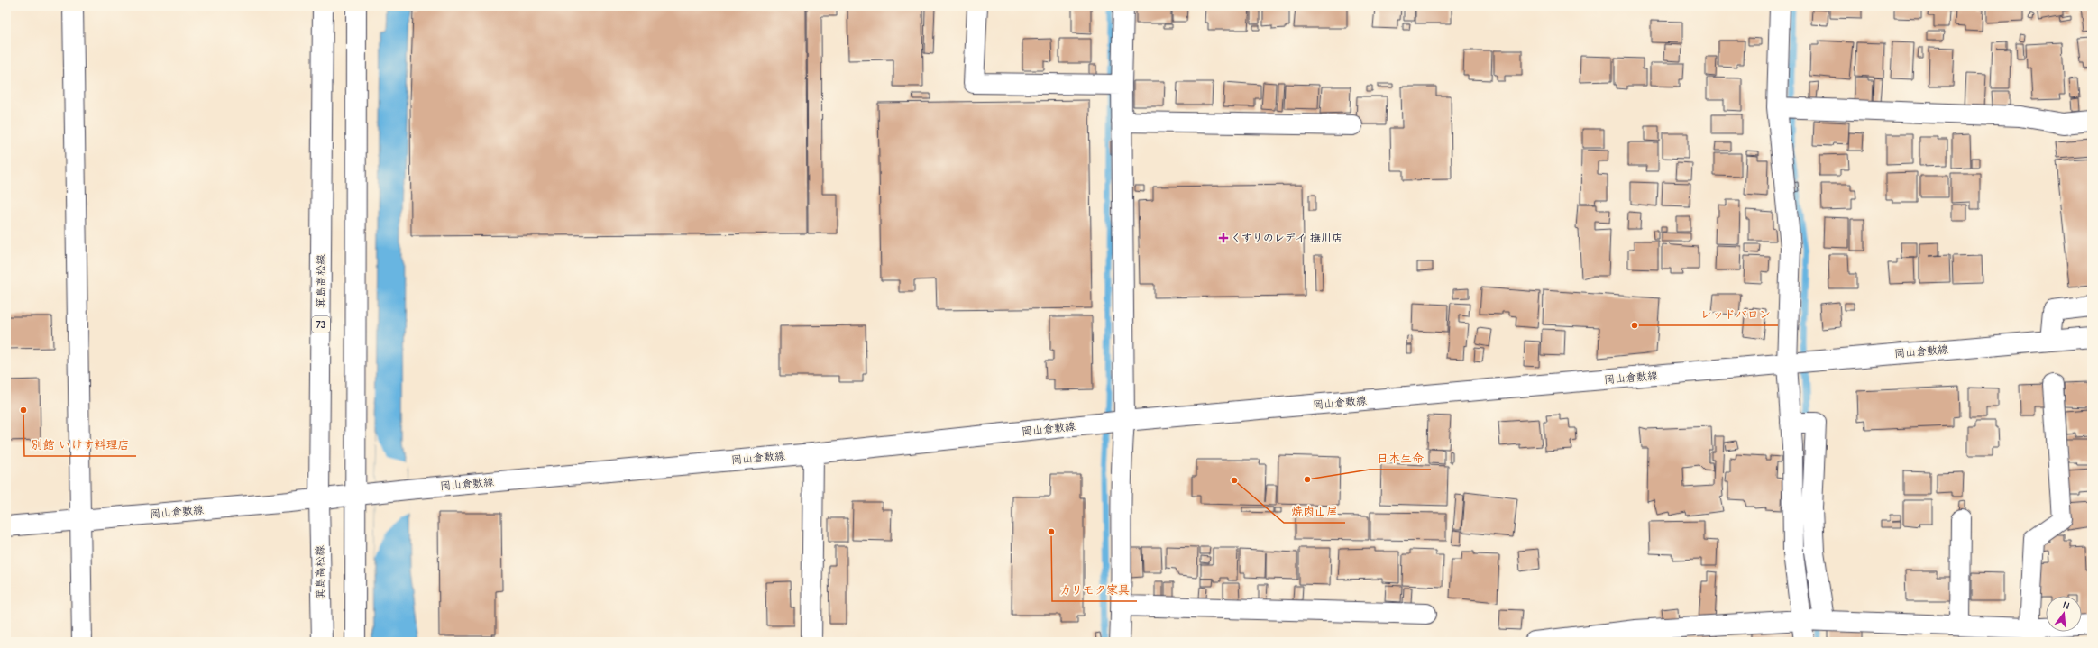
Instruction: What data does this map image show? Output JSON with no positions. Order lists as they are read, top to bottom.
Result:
{
  "streets": {
    "street": ["箕島高松線", "73", "岡山倉敷線"]
  },
  "crossings": [
    ["箕島高松線", "岡山倉敷線"]
  ],
  "places": {
    "health": ["くすりのレデイ 撫川店"],
    "other": [
      "レッドバロン",
      "別館 いけす料理店",
      "日本生命",
      "焼肉山屋",
      "カリモク家具"
    ]
  },
  "north": "top"
}
